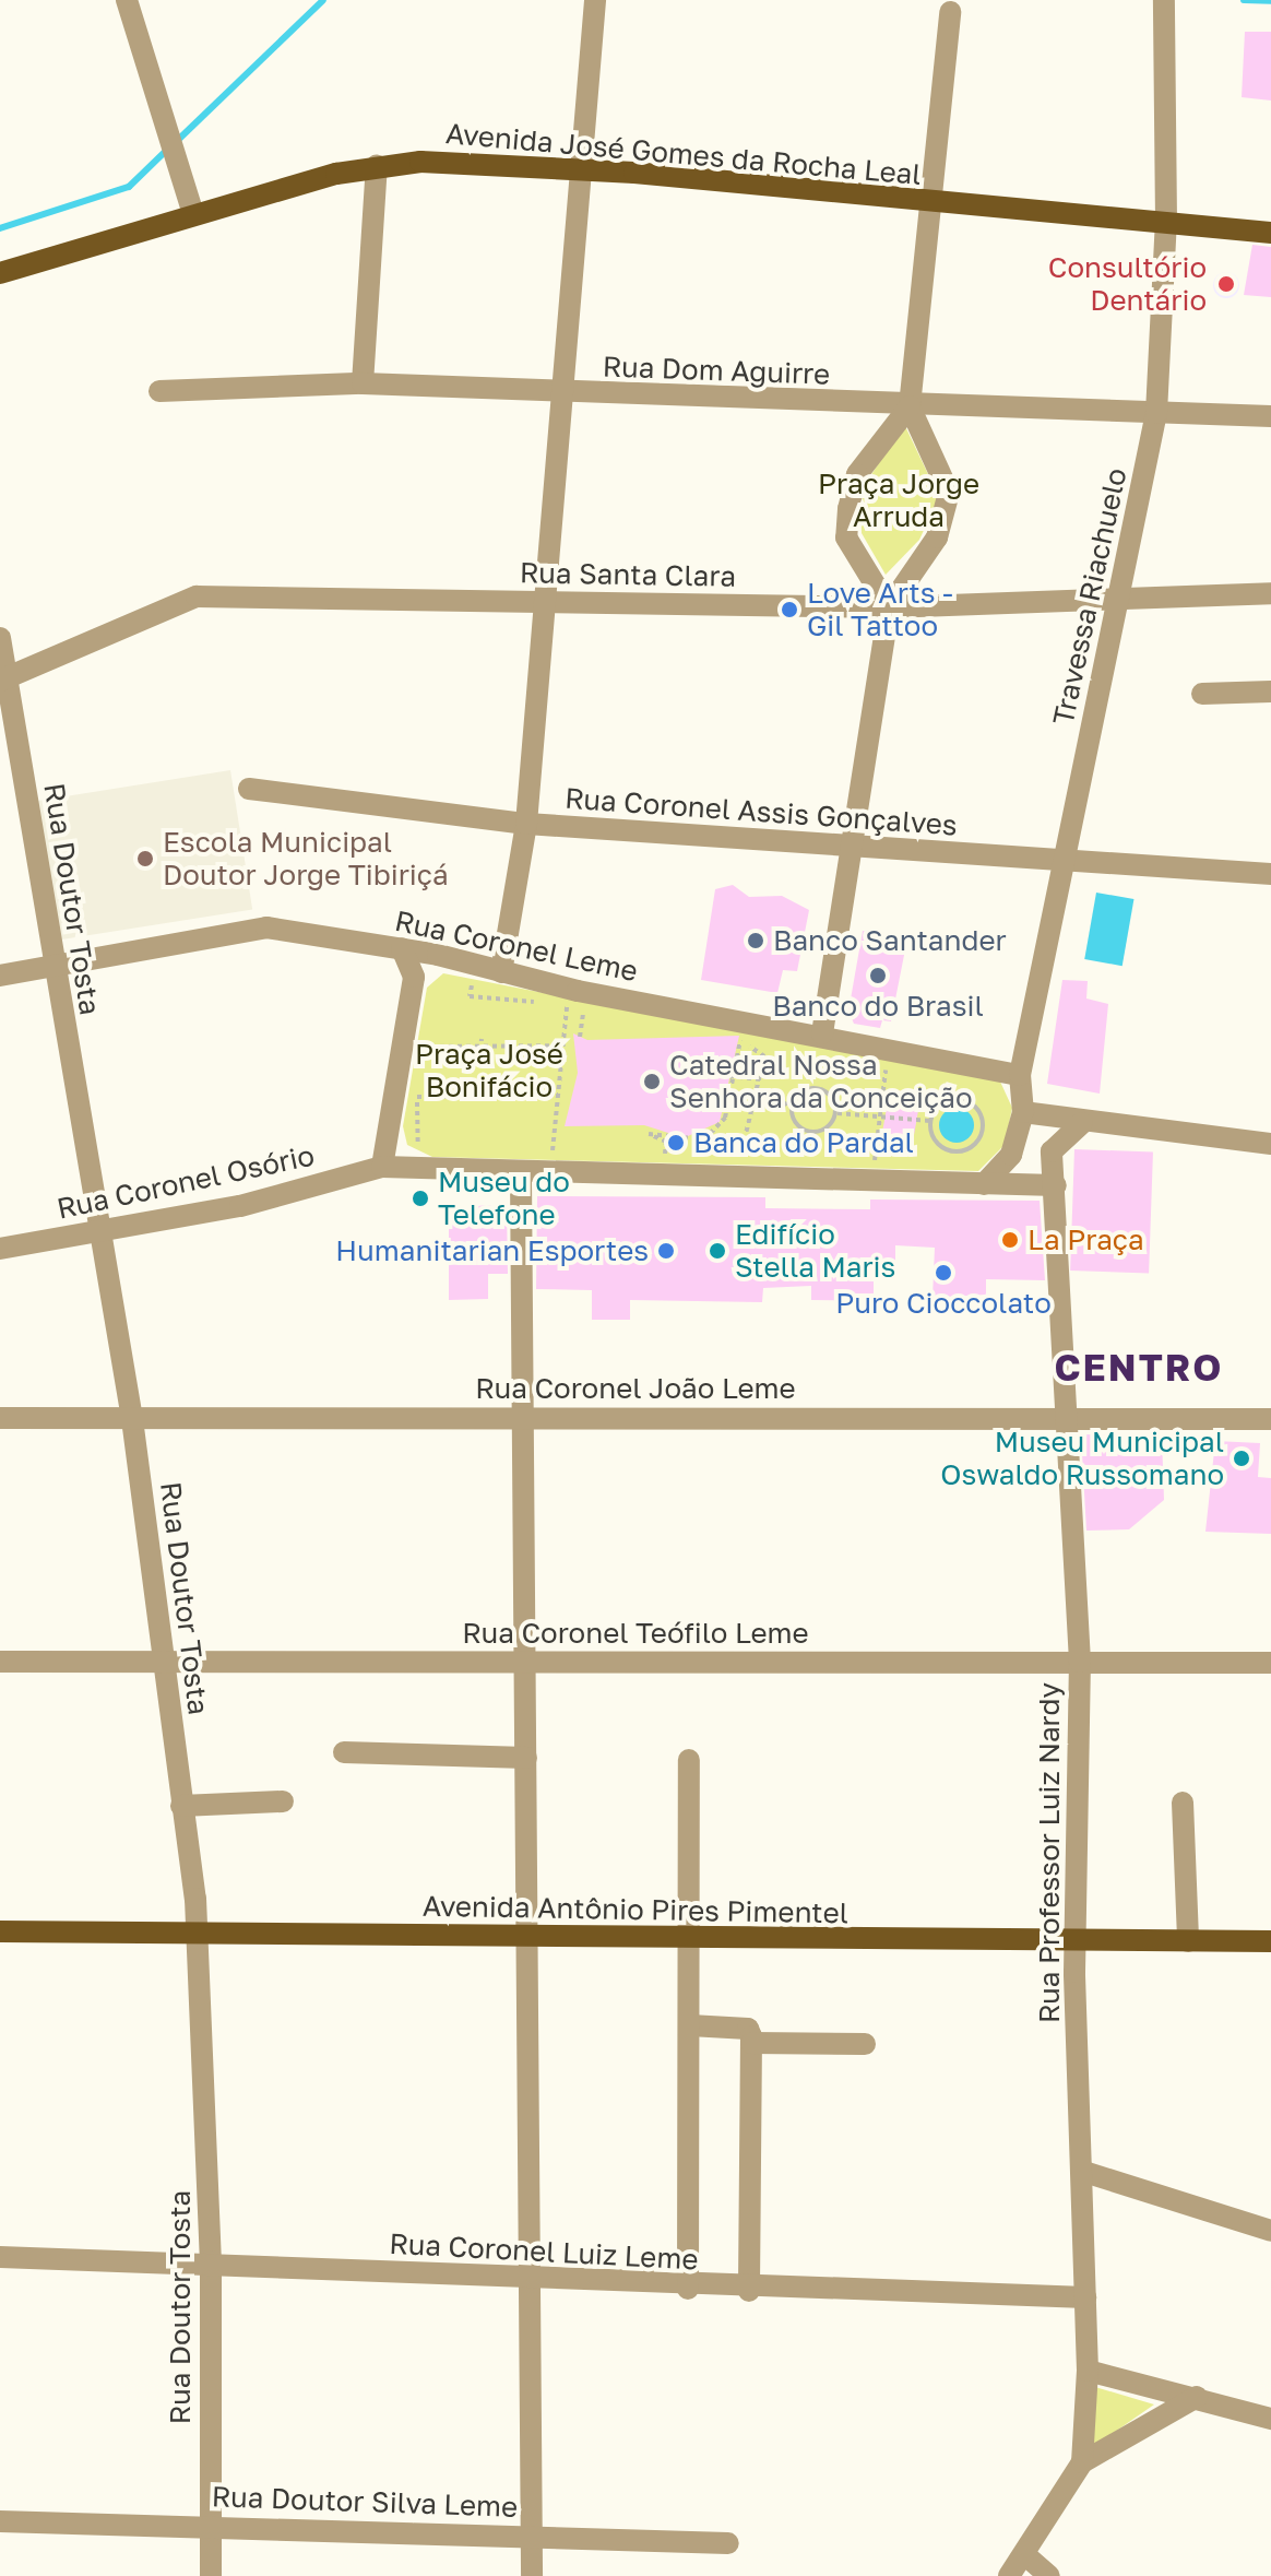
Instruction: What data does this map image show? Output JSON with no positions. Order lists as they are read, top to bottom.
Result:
{
  "streets": {
    "main road": ["Avenida José Gomes da Rocha Leal", "Avenida Antônio Pires Pimentel"],
    "street": [
      "Rua Dom Aguirre",
      "Rua Santa Clara",
      "Travessa Riachuelo",
      "Rua Coronel Assis Gonçalves",
      "Rua Doutor Tosta",
      "Rua Coronel Leme",
      "Rua Coronel Osório",
      "Rua Coronel João Leme",
      "Rua Coronel Teófilo Leme",
      "Rua Professor Luiz Nardy",
      "Rua Coronel Luiz Leme",
      "Rua Doutor Silva Leme"
    ]
  },
  "crossings": [
    ["Avenida José Gomes da Rocha Leal", "Travessa Riachuelo"],
    ["Rua Dom Aguirre", "Travessa Riachuelo"],
    ["Rua Santa Clara", "Travessa Riachuelo"],
    ["Rua Santa Clara", "Rua Doutor Tosta"],
    ["Travessa Riachuelo", "Rua Coronel Assis Gonçalves"],
    ["Travessa Riachuelo", "Rua Coronel Leme"],
    ["Rua Doutor Tosta", "Rua Coronel Leme"],
    ["Rua Doutor Tosta", "Rua Coronel Osório"],
    ["Rua Doutor Tosta", "Rua Coronel João Leme"],
    ["Rua Doutor Tosta", "Rua Coronel Teófilo Leme"],
    ["Rua Doutor Tosta", "Avenida Antônio Pires Pimentel"],
    ["Rua Doutor Tosta", "Rua Coronel Luiz Leme"],
    ["Rua Doutor Tosta", "Rua Doutor Silva Leme"],
    ["Rua Coronel João Leme", "Rua Professor Luiz Nardy"],
    ["Rua Coronel Teófilo Leme", "Rua Professor Luiz Nardy"],
    ["Rua Professor Luiz Nardy", "Avenida Antônio Pires Pimentel"],
    ["Rua Professor Luiz Nardy", "Rua Coronel Luiz Leme"]
  ],
  "districts": ["CENTRO"],
  "parks": ["Praça Jorge Arruda", "Praça José Bonifácio"],
  "places": [
    "Consultório Dentário",
    "Love Arts - Gil Tattoo",
    "Escola Municipal Doutor Jorge Tibiriçá",
    "Banco Santander",
    "Banco do Brasil",
    "Catedral Nossa Senhora da Conceição",
    "Banca do Pardal",
    "Museu do Telefone",
    "La Praça",
    "Humanitarian Esportes",
    "Edifício Stella Maris",
    "Puro Cioccolato",
    "Museu Municipal Oswaldo Russomano"
  ]
}
